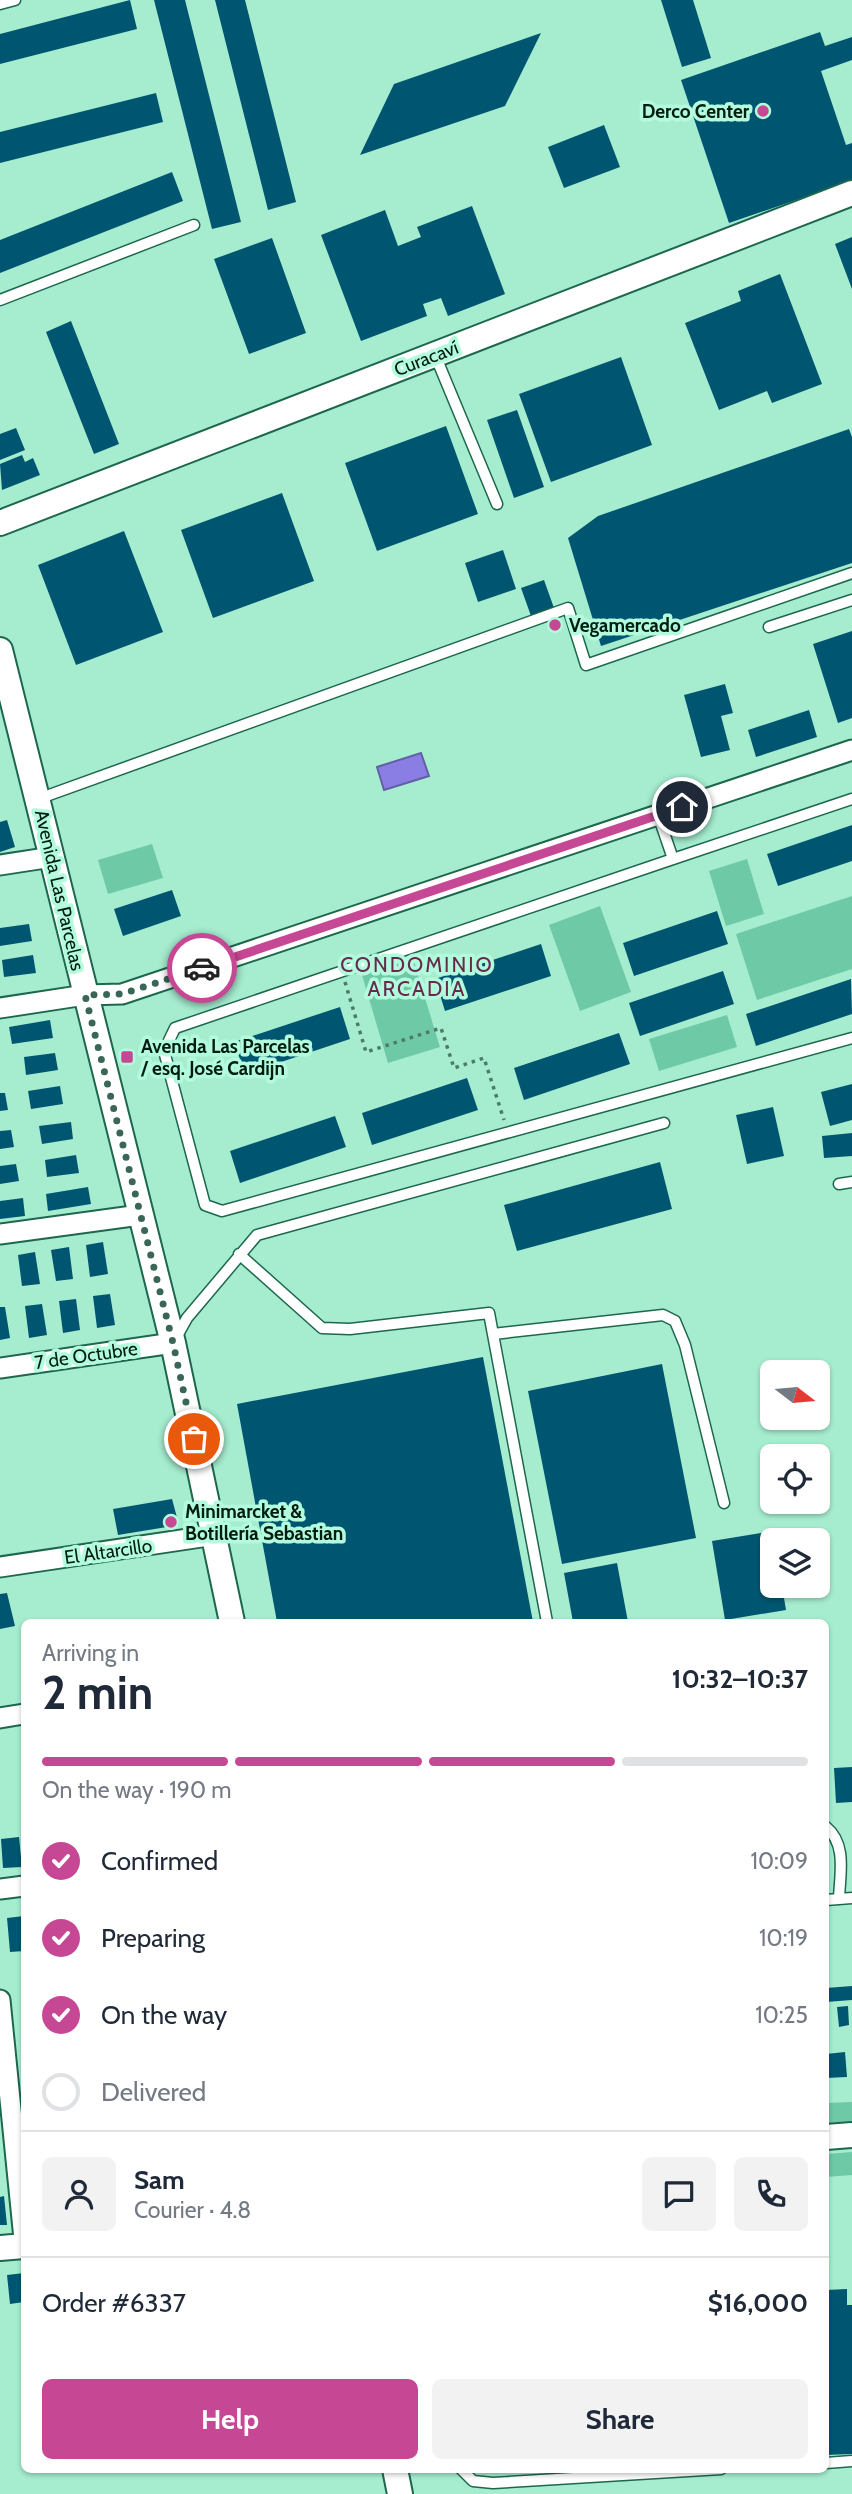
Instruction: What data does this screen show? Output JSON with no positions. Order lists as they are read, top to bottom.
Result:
{
  "streets": {
    "street": [
      "Curacaví",
      "Avenida Las Parcelas",
      "7 de Octubre",
      "El Altarcillo"
    ]
  },
  "crossings": [
    ["Avenida Las Parcelas", "7 de Octubre"],
    ["Avenida Las Parcelas", "El Altarcillo"]
  ],
  "districts": ["CONDOMINIO ARCADIA"],
  "places": {
    "other": ["Derco Center", "Vegamercado", "Minimarcket & Botillería Sebastian"],
    "transit": ["Avenida Las Parcelas / esq. José Cardijn"]
  },
  "north": "right",
  "page": {
    "heading": ["2 min", "Arriving in", "10:32–10:37"],
    "panel": [
      "Sam",
      "Courier · 4.8",
      "Order #6337",
      "$16,000"
    ],
    "bar": "On the way · 190 m",
    "list": [
      ["Confirmed", "10:09"],
      ["Preparing", "10:19"],
      ["On the way", "10:25"],
      "Delivered"
    ],
    "buttons": ["Help", "Share"]
  }
}
